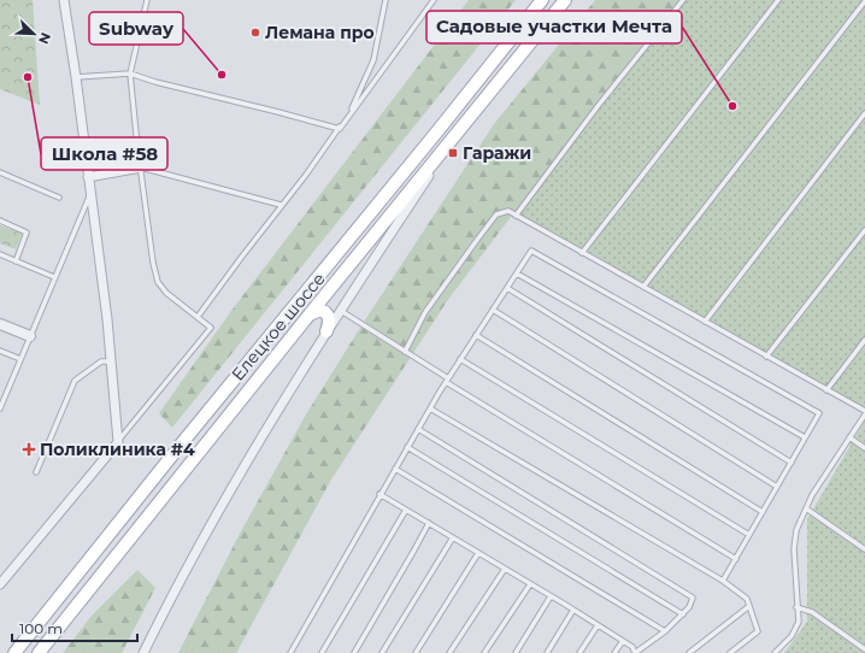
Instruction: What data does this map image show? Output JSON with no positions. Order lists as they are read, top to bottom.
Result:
{
  "streets": {
    "main road": ["Елецкое шоссе"]
  },
  "places": {
    "other": [
      "Лемана про",
      "Subway",
      "Школа #58",
      "Садовые участки Мечта"
    ],
    "transit": ["Гаражи"],
    "health": ["Поликлиника #4"]
  },
  "scale_bar": "100 m",
  "north": "bottom right"
}
